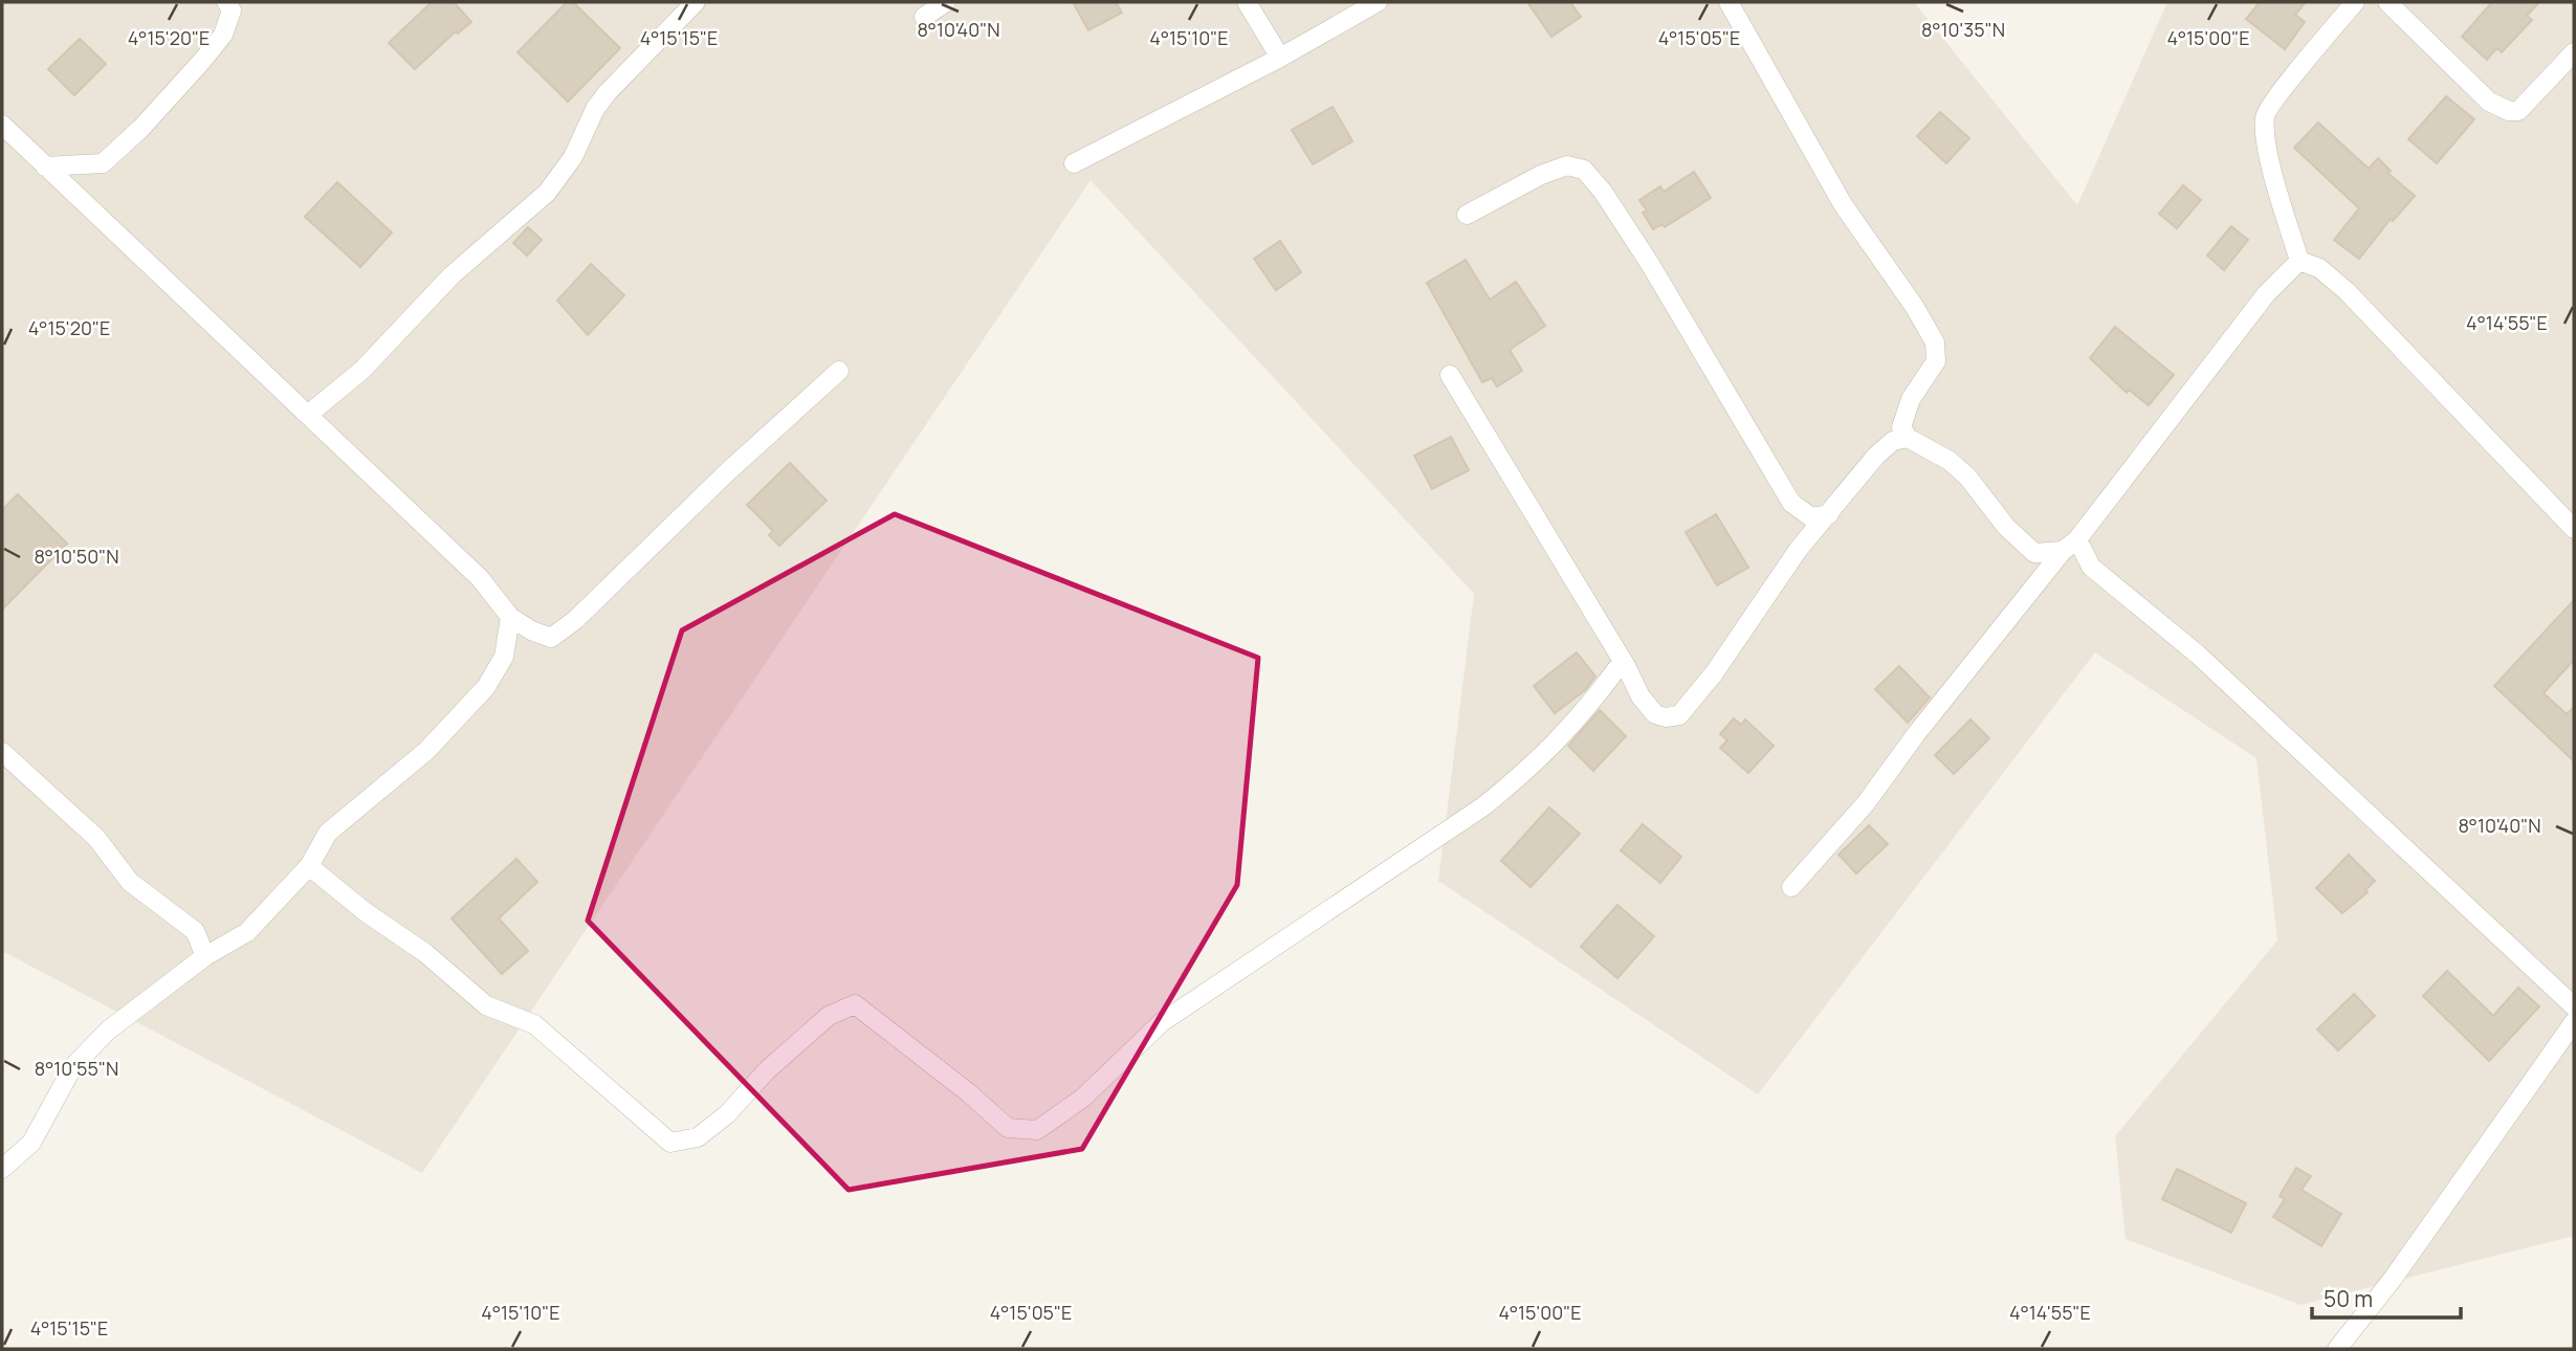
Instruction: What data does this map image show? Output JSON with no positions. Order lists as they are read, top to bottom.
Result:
{
  "scale_bar": "50 m",
  "coordinates": [
    "8°10'40\"N",
    "8°10'35\"N",
    "4°15'20\"E",
    "4°15'15\"E",
    "4°15'10\"E",
    "4°15'05\"E",
    "4°15'00\"E",
    "4°14'55\"E",
    "8°10'50\"N",
    "8°10'55\"N"
  ]
}
